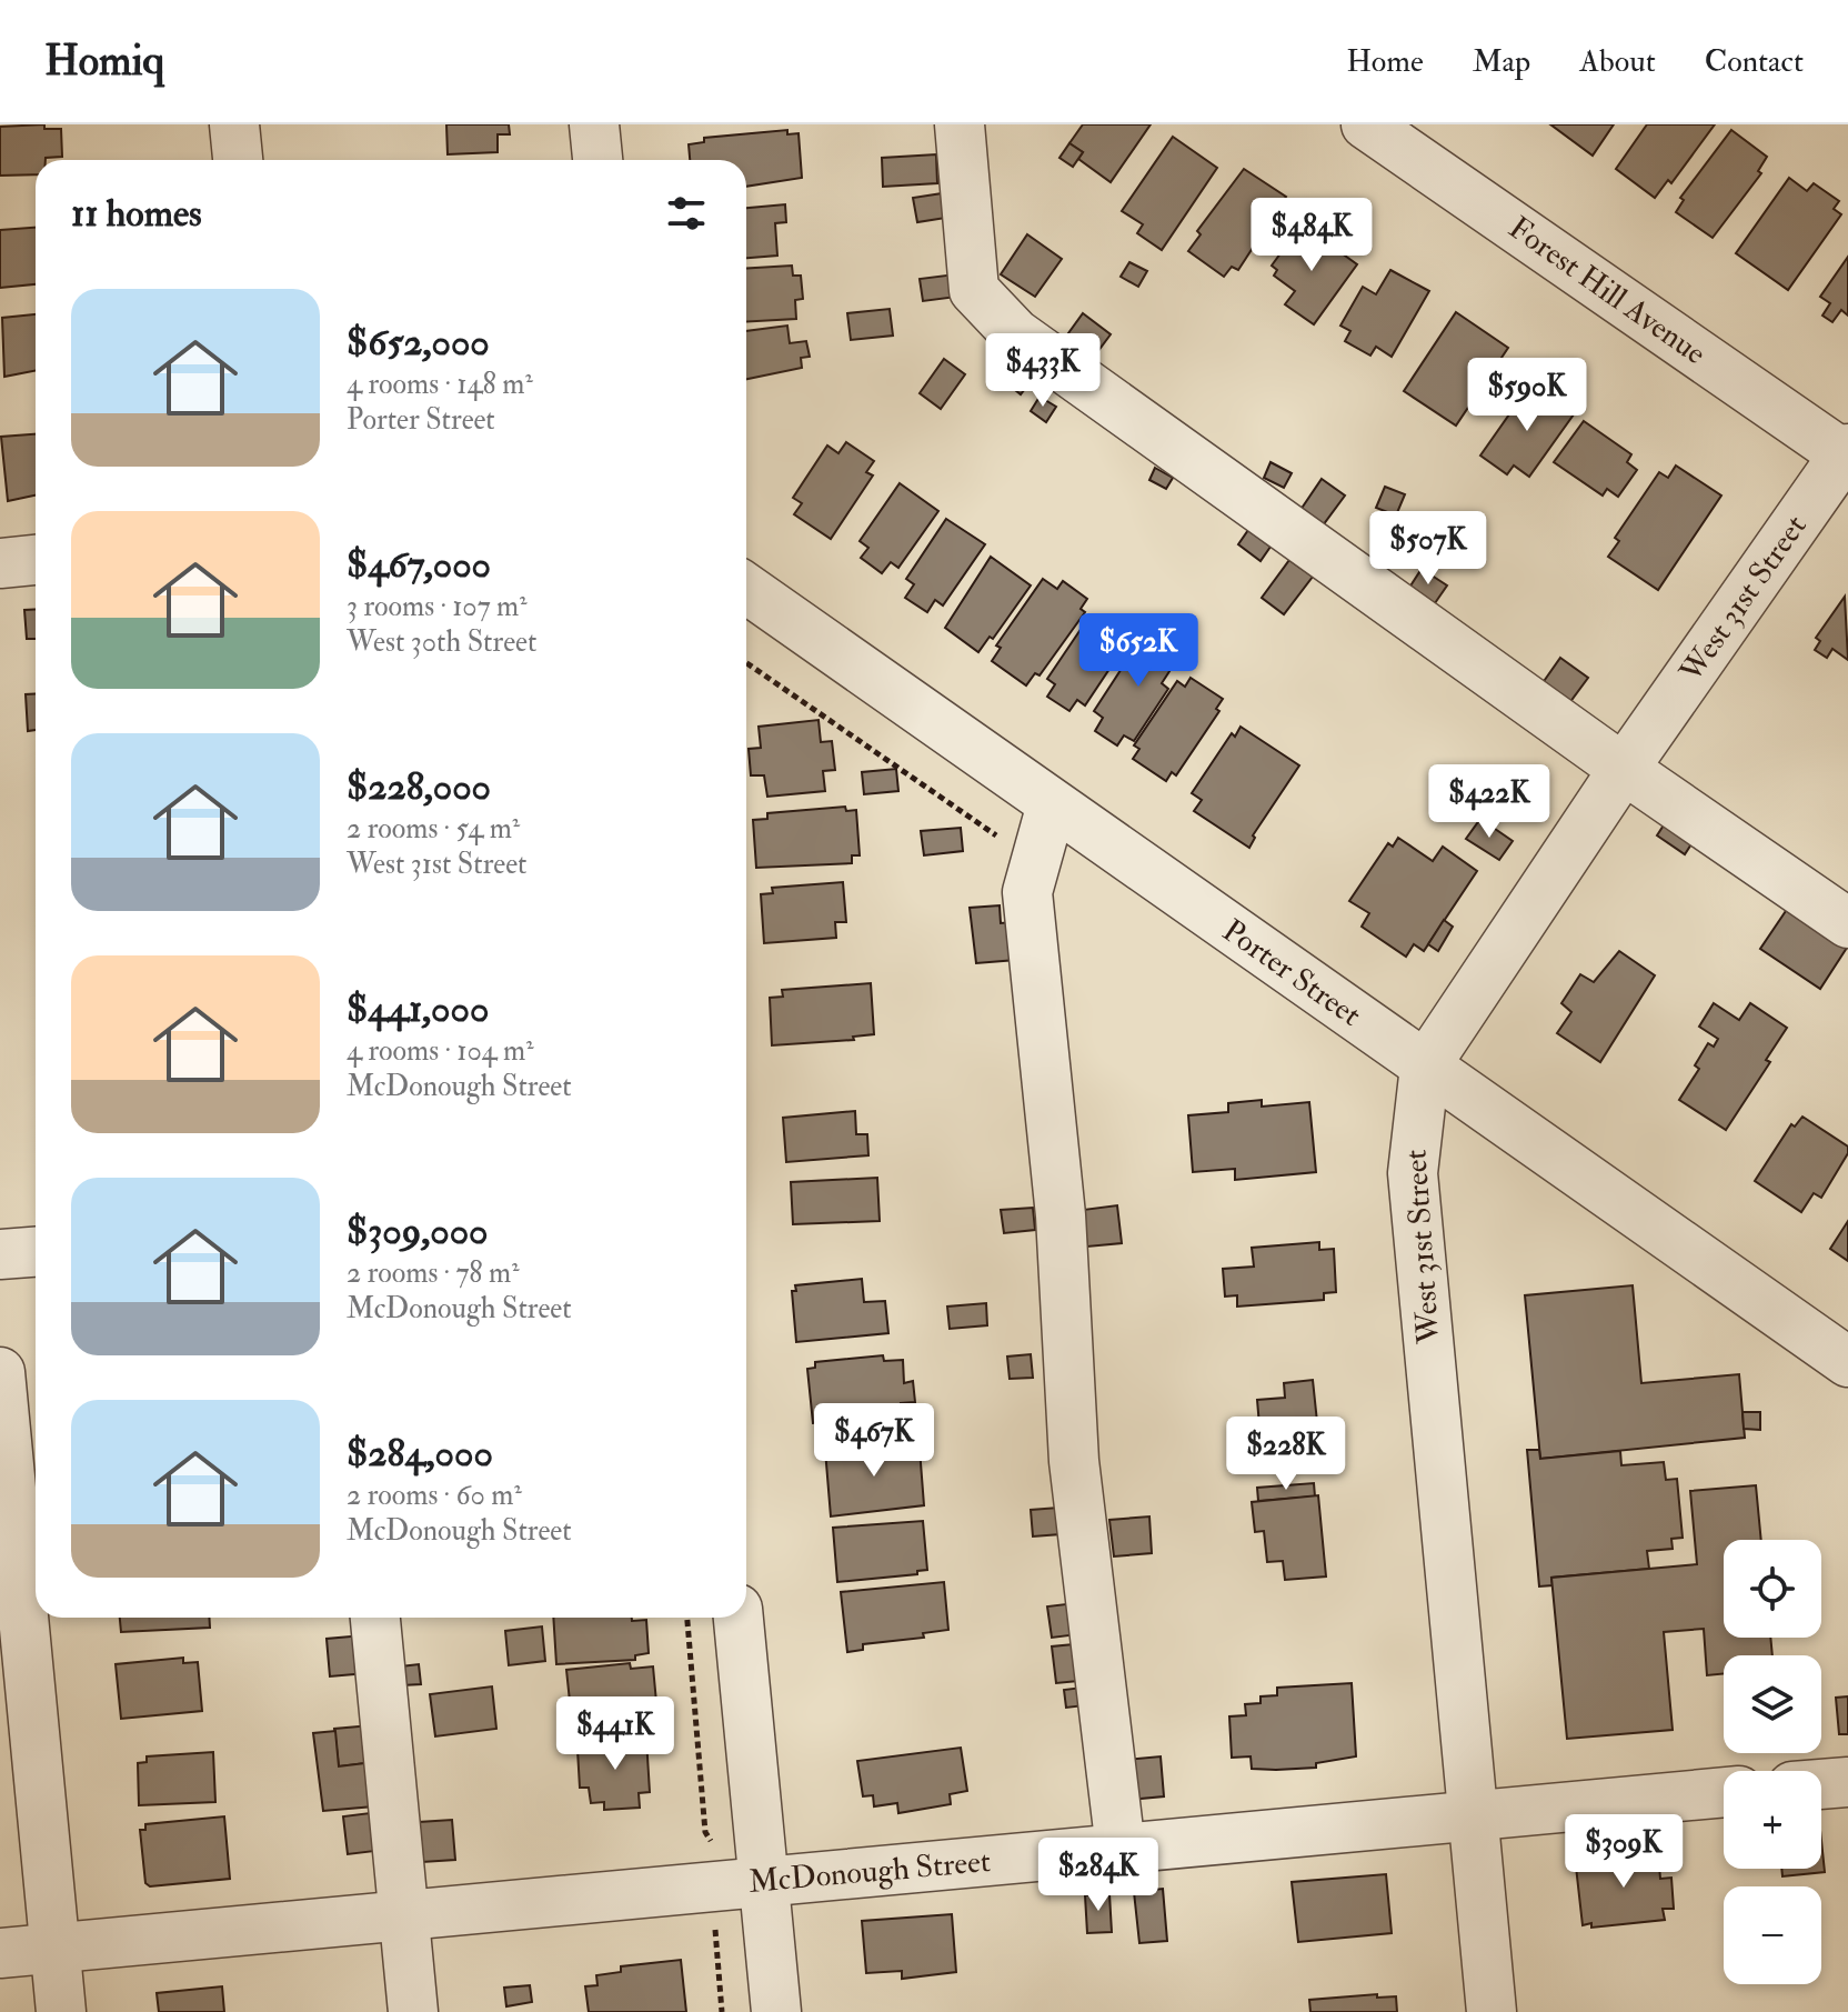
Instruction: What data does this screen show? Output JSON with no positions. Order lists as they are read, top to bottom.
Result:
{
  "streets": {
    "street": [
      "Forest Hill Avenue",
      "West 31st Street",
      "Porter Street",
      "McDonough Street"
    ]
  },
  "crossings": [
    ["Forest Hill Avenue", "West 31st Street"],
    ["West 31st Street", "Porter Street"],
    ["West 31st Street", "McDonough Street"]
  ],
  "page": {
    "header": "Homiq",
    "nav": [
      "Home",
      "Map",
      "About",
      "Contact"
    ],
    "heading": "11 homes",
    "price": [
      "$484K",
      "$433K",
      "$590K",
      "$507K",
      "$652K",
      "$422K",
      "$467K",
      "$228K",
      "$441K",
      "$309K",
      "$284K"
    ],
    "list": [
      {
        "name": "$652,000",
        "note": "4 rooms · 148 m² · Porter Street"
      },
      {
        "name": "$467,000",
        "note": "3 rooms · 107 m² · West 30th Street"
      },
      {
        "name": "$228,000",
        "note": "2 rooms · 54 m² · West 31st Street"
      },
      {
        "name": "$441,000",
        "note": "4 rooms · 104 m² · McDonough Street"
      },
      {
        "name": "$309,000",
        "note": "2 rooms · 78 m² · McDonough Street"
      },
      {
        "name": "$284,000",
        "note": "2 rooms · 60 m² · McDonough Street"
      }
    ],
    "map_buttons": ["+", "−"]
  }
}
